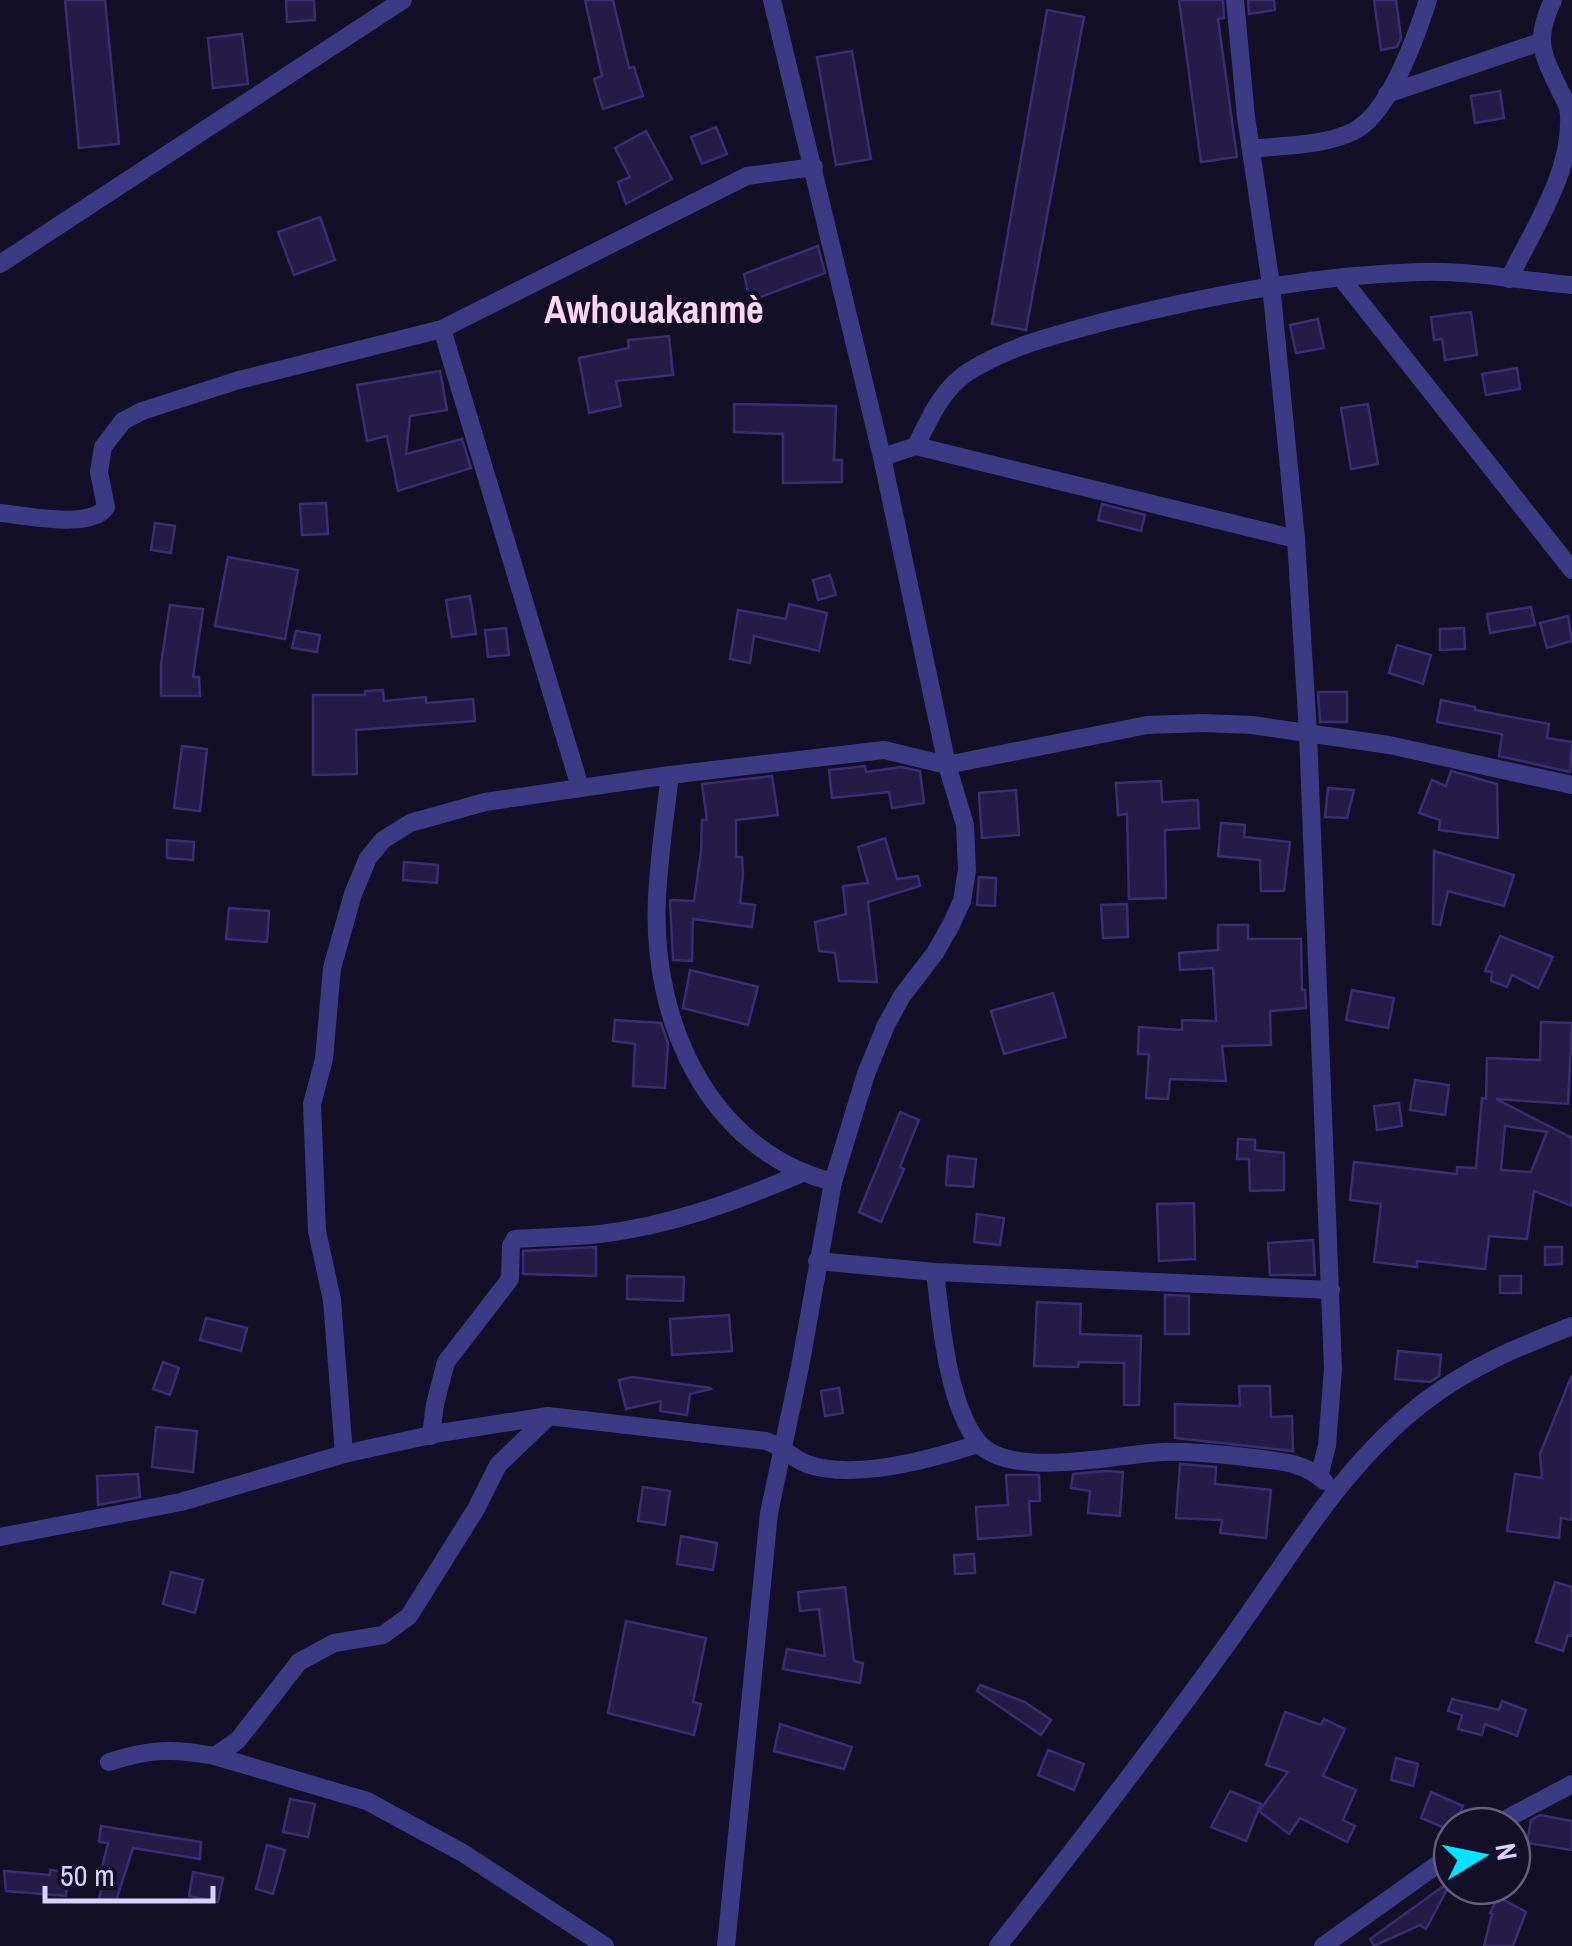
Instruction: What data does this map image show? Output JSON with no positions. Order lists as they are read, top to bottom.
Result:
{
  "districts": ["Awhouakanmè"],
  "scale_bar": "50 m",
  "north": "right"
}
